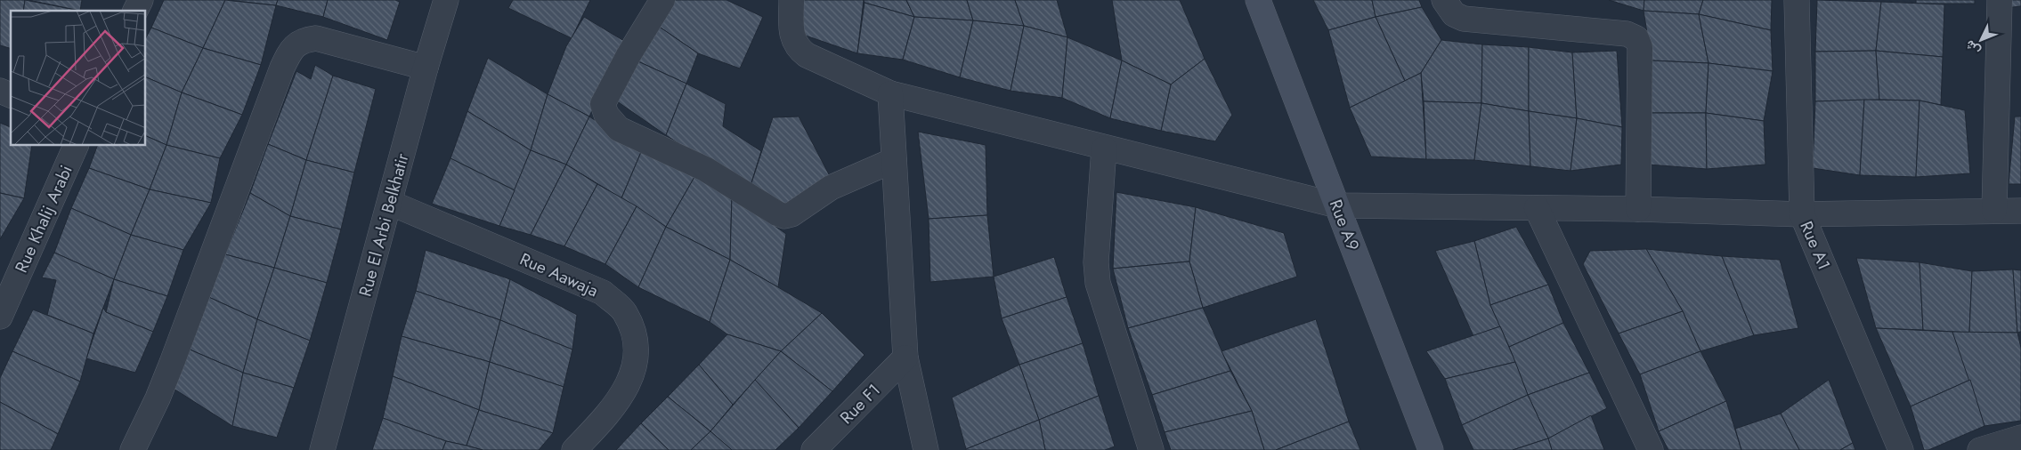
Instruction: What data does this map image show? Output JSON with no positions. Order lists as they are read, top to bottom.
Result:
{
  "streets": {
    "street": [
      "Rue Khalij Arabi",
      "Rue El Arbi Belkhatir",
      "Rue A9",
      "Rue A1",
      "Rue Aawaja",
      "Rue F1"
    ]
  },
  "crossings": [
    ["Rue El Arbi Belkhatir", "Rue Aawaja"]
  ],
  "north": "bottom left"
}
